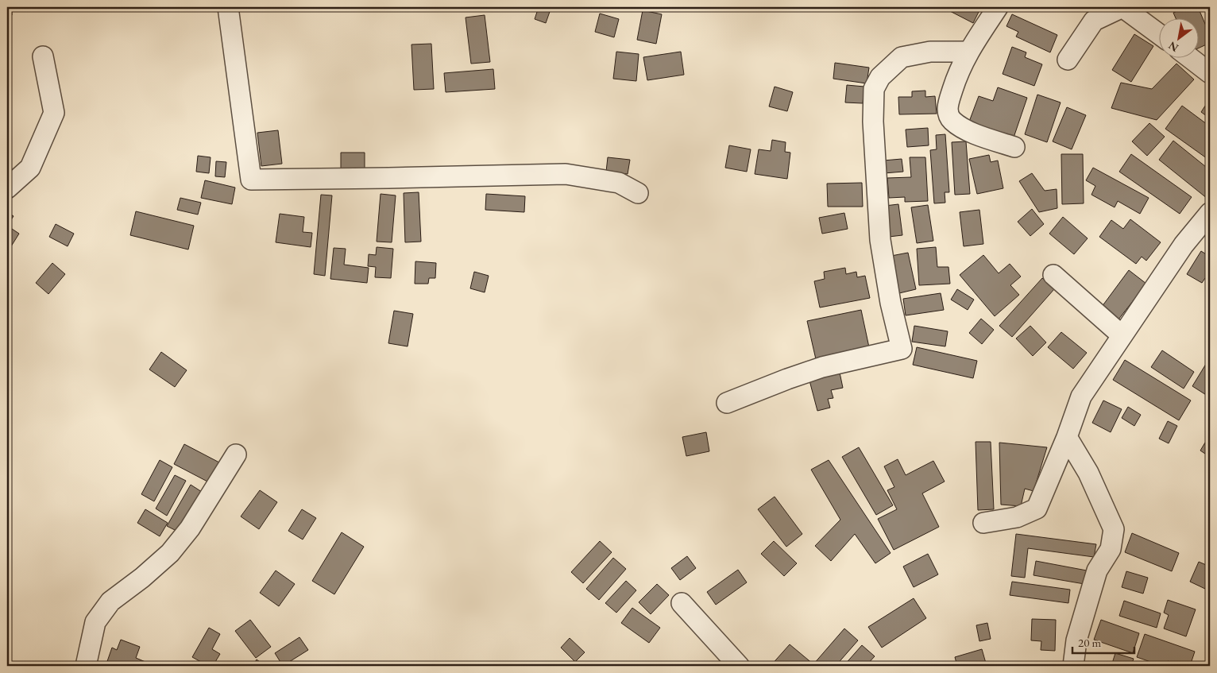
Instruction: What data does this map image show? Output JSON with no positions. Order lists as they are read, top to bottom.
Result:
{
  "scale_bar": "20 m",
  "north": "bottom left"
}
